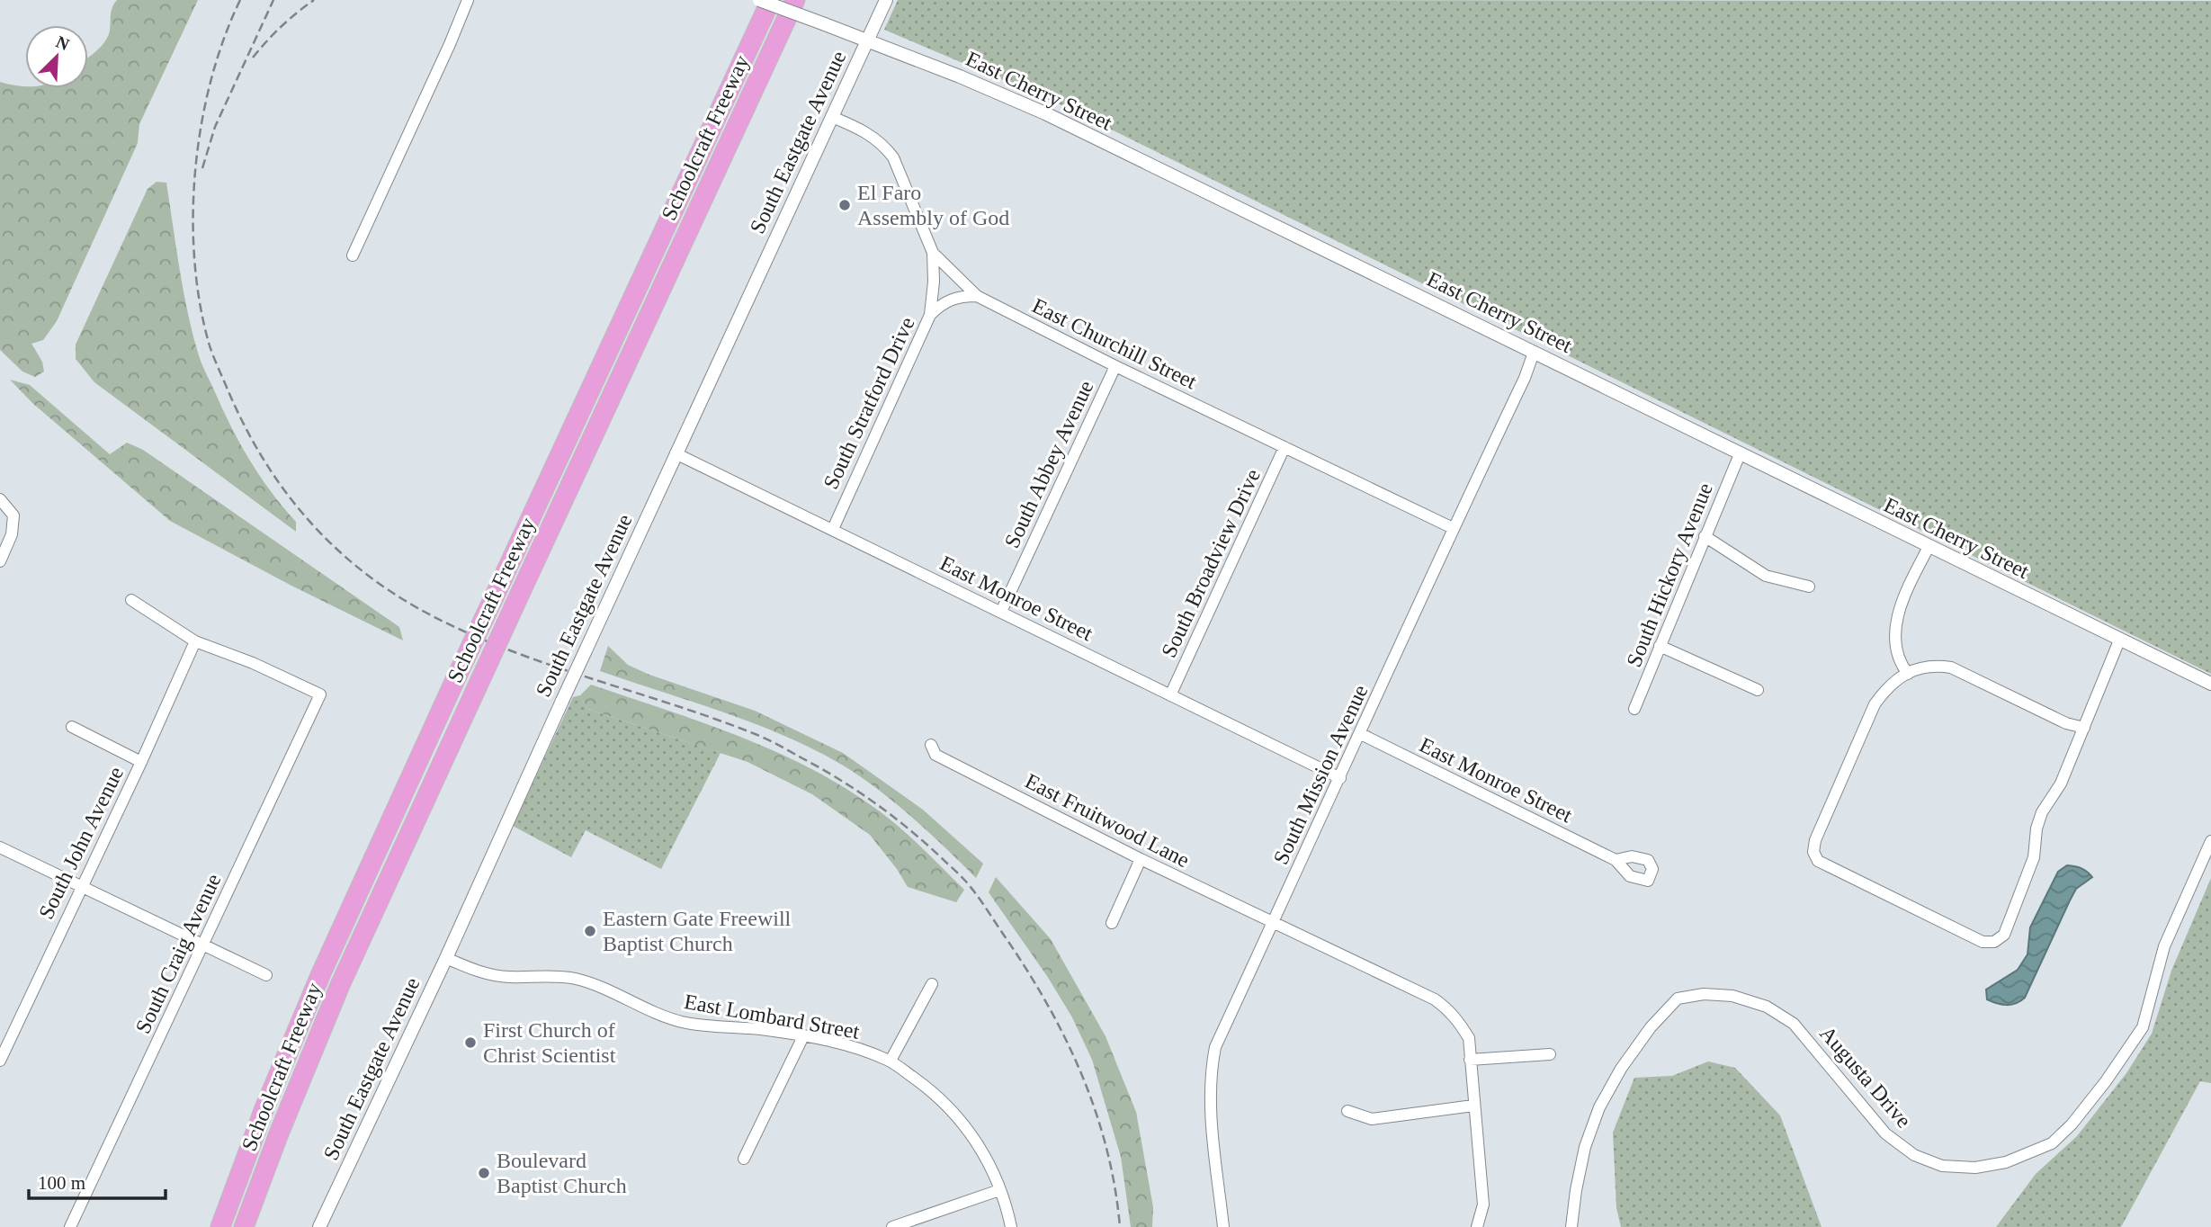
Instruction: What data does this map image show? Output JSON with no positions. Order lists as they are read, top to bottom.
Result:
{
  "streets": {
    "highway": ["Schoolcraft Freeway"],
    "street": [
      "East Cherry Street",
      "South Eastgate Avenue",
      "East Churchill Street",
      "South Stratford Drive",
      "South Abbey Avenue",
      "South Broadview Drive",
      "South Hickory Avenue",
      "East Monroe Street",
      "South Mission Avenue",
      "East Fruitwood Lane",
      "South John Avenue",
      "South Craig Avenue",
      "East Lombard Street",
      "Augusta Drive"
    ]
  },
  "crossings": [
    ["East Cherry Street", "South Eastgate Avenue"],
    ["East Cherry Street", "South Hickory Avenue"],
    ["East Cherry Street", "South Mission Avenue"],
    ["South Eastgate Avenue", "East Churchill Street"],
    ["South Eastgate Avenue", "East Monroe Street"],
    ["South Eastgate Avenue", "East Lombard Street"],
    ["East Churchill Street", "South Stratford Drive"],
    ["East Churchill Street", "South Abbey Avenue"],
    ["East Churchill Street", "South Broadview Drive"],
    ["East Churchill Street", "South Mission Avenue"],
    ["South Stratford Drive", "East Monroe Street"],
    ["South Abbey Avenue", "East Monroe Street"],
    ["South Broadview Drive", "East Monroe Street"],
    ["East Monroe Street", "South Mission Avenue"],
    ["South Mission Avenue", "East Fruitwood Lane"],
    ["South John Avenue", "South Craig Avenue"]
  ],
  "places": [
    "El Faro Assembly of God",
    "Eastern Gate Freewill Baptist Church",
    "First Church of Christ Scientist",
    "Boulevard Baptist Church"
  ],
  "scale_bar": "100 m",
  "north": "top right"
}
